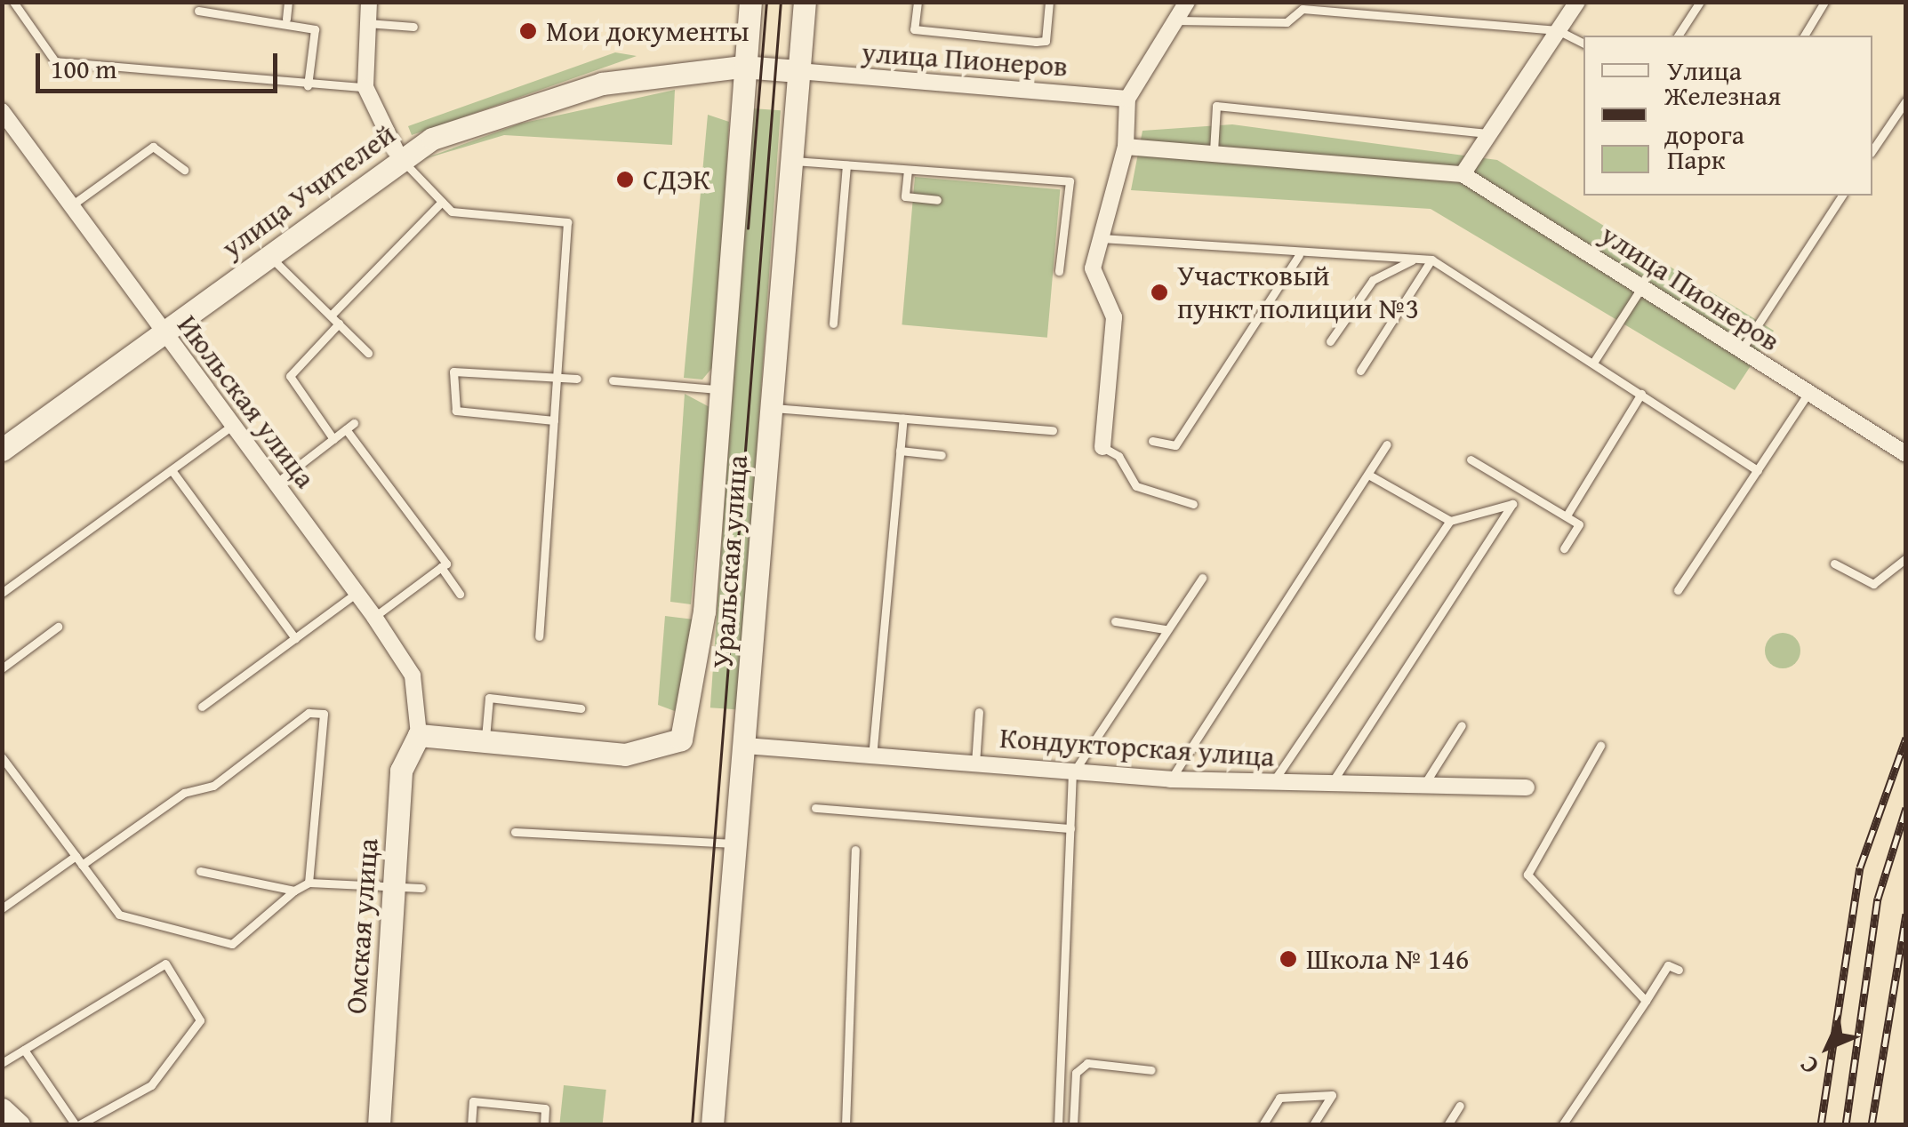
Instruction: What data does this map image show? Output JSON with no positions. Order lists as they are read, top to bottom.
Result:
{
  "streets": {
    "main road": ["улица Учителей", "Уральская улица", "Омская улица"],
    "street": ["улица Пионеров", "Июльская улица", "Кондукторская улица"]
  },
  "crossings": [
    ["улица Пионеров", "улица Учителей"],
    ["улица Пионеров", "Уральская улица"],
    ["улица Учителей", "Июльская улица"],
    ["улица Учителей", "Уральская улица"],
    ["Июльская улица", "Омская улица"],
    ["Уральская улица", "Кондукторская улица"]
  ],
  "places": [
    "Мои документы",
    "СДЭК",
    "Участковый пункт полиции №3",
    "Школа № 146"
  ],
  "legend": ["Улица", "Железная дорога", "Парк"],
  "scale_bar": "100 m",
  "north": "bottom left"
}
